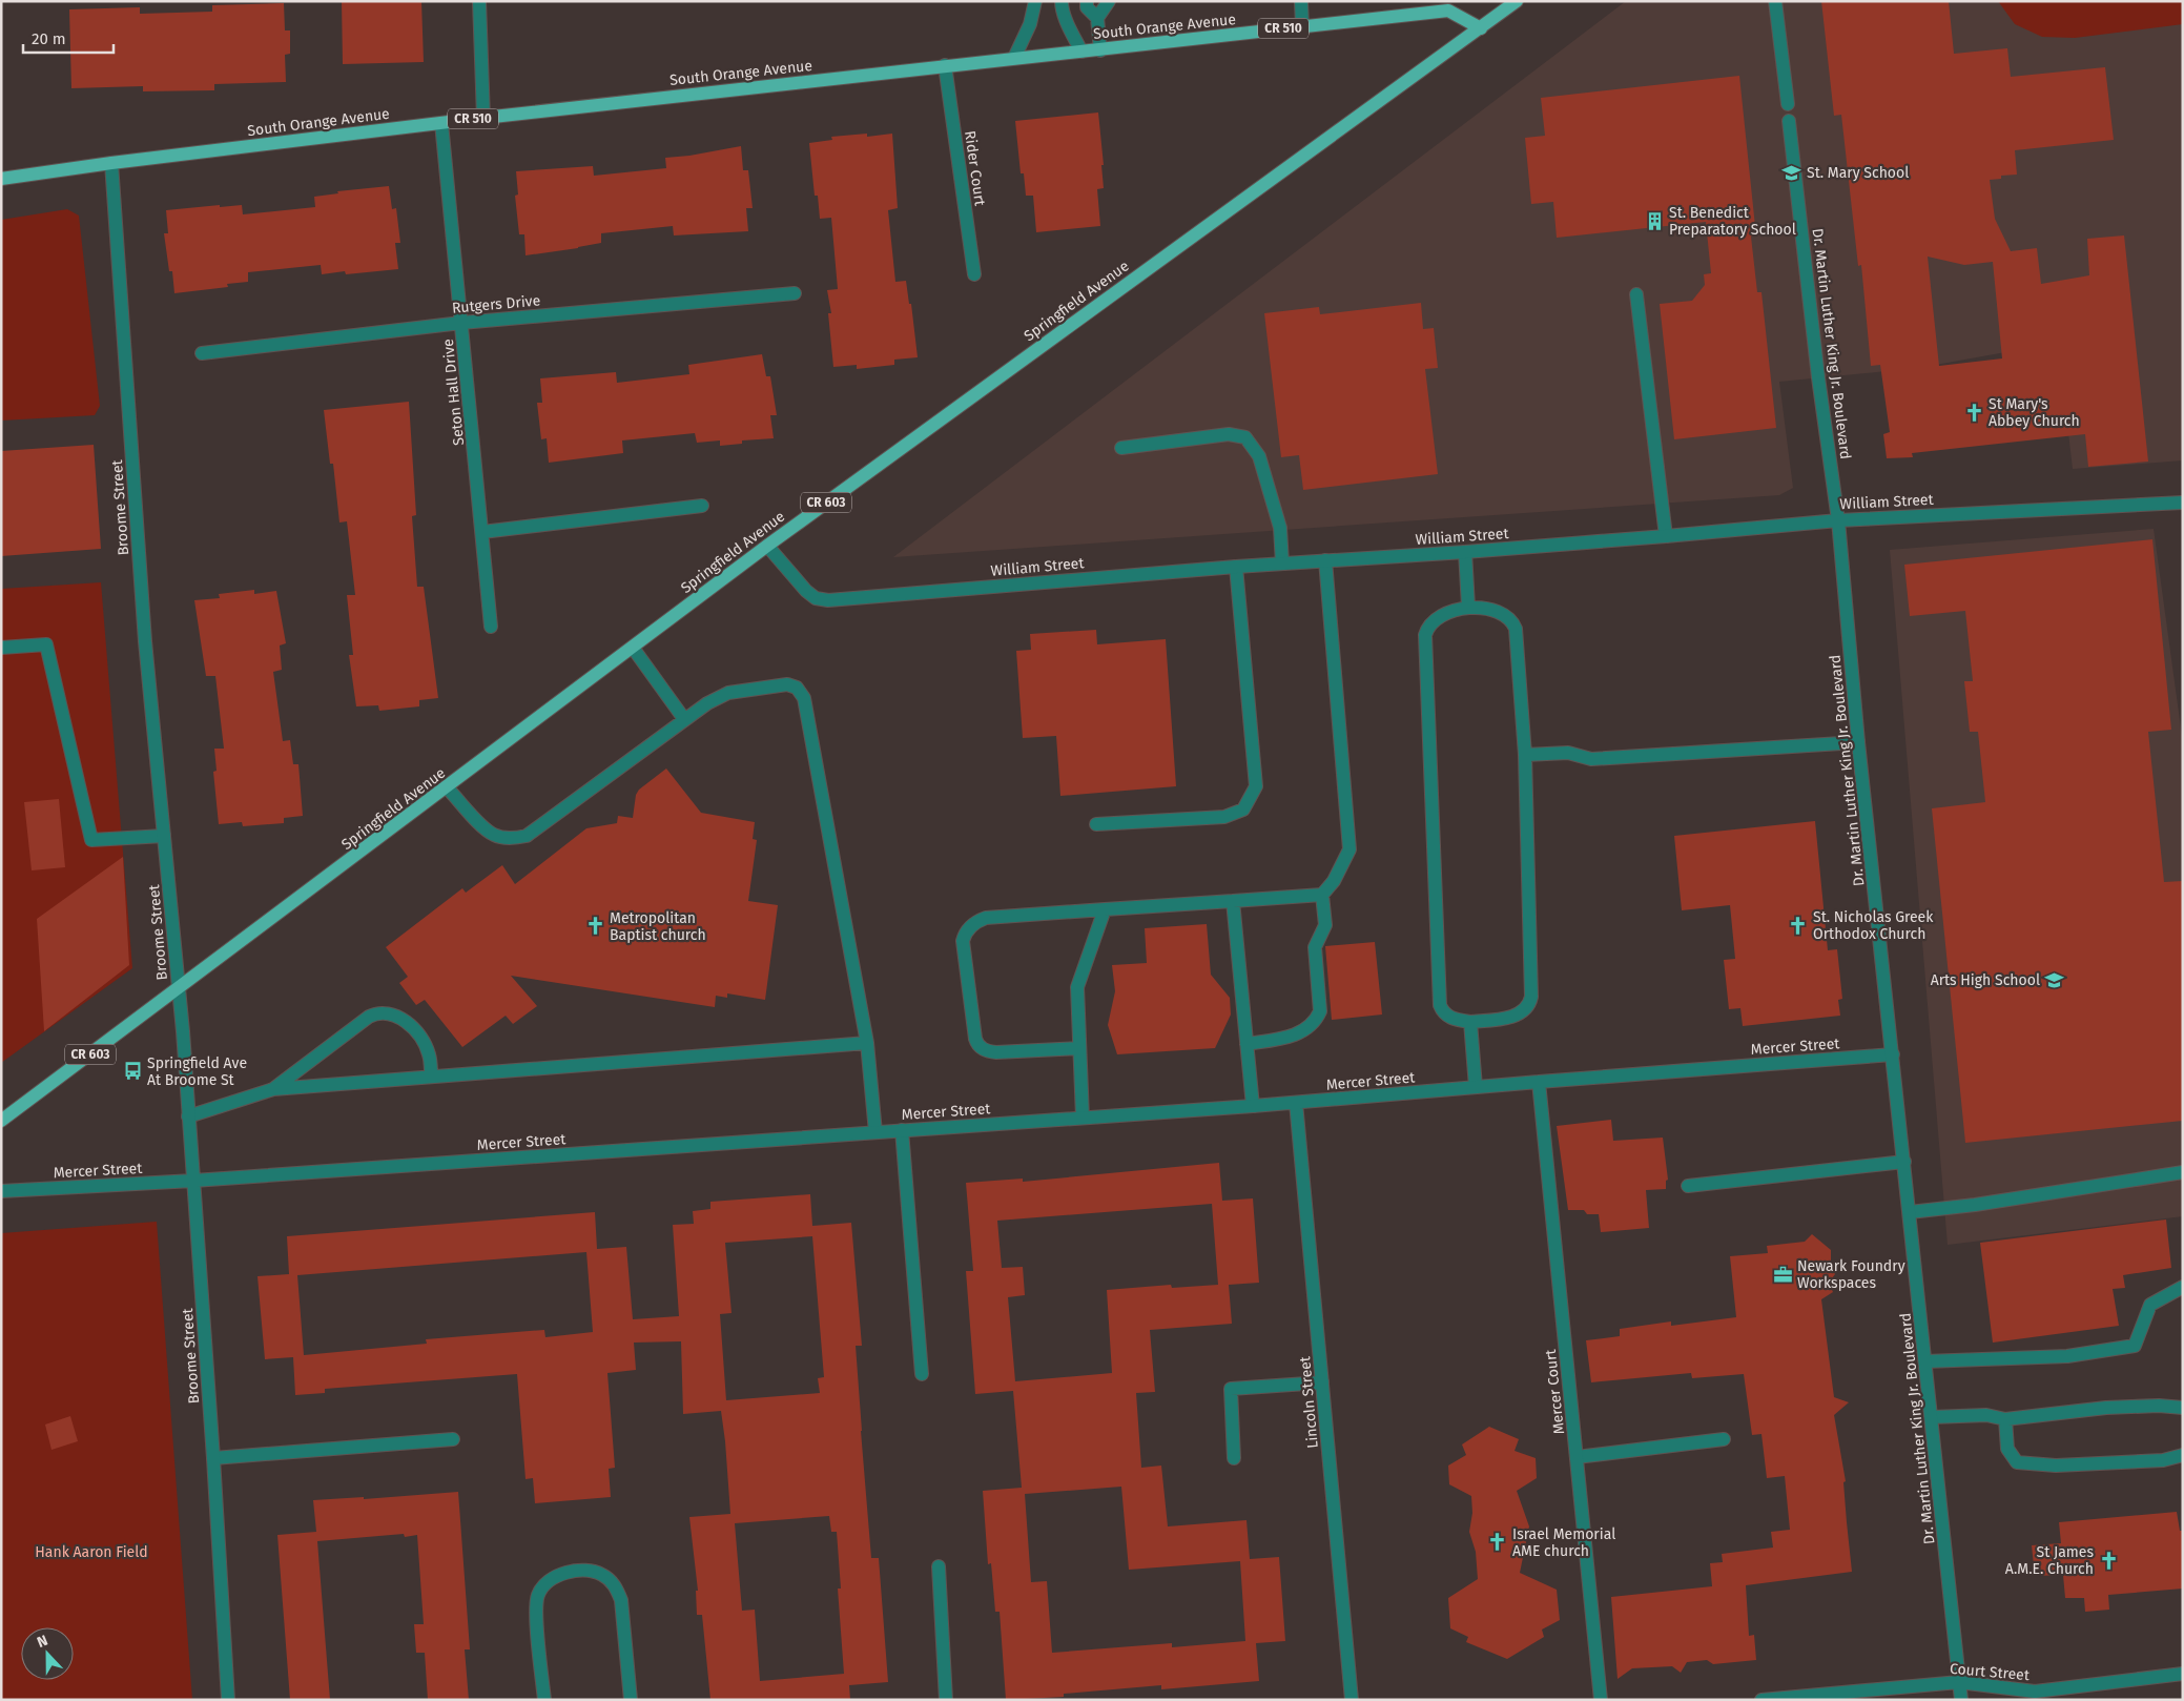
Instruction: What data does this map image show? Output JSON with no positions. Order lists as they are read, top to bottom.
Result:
{
  "streets": {
    "main road": [
      "South Orange Avenue",
      "CR 510",
      "Springfield Avenue",
      "CR 603"
    ],
    "street": [
      "Rider Court",
      "Rutgers Drive",
      "Dr. Martin Luther King Jr. Boulevard",
      "Seton Hall Drive",
      "William Street",
      "Broome Street",
      "Mercer Street",
      "Mercer Court",
      "Lincoln Street",
      "Court Street"
    ]
  },
  "crossings": [
    ["South Orange Avenue", "Rider Court"],
    ["South Orange Avenue", "Springfield Avenue"],
    ["South Orange Avenue", "Seton Hall Drive"],
    ["South Orange Avenue", "Broome Street"],
    ["Springfield Avenue", "William Street"],
    ["Springfield Avenue", "Broome Street"],
    ["Rutgers Drive", "Seton Hall Drive"],
    ["Dr. Martin Luther King Jr. Boulevard", "William Street"],
    ["Dr. Martin Luther King Jr. Boulevard", "Mercer Street"],
    ["Dr. Martin Luther King Jr. Boulevard", "Court Street"],
    ["Broome Street", "Mercer Street"],
    ["Mercer Street", "Mercer Court"],
    ["Mercer Street", "Lincoln Street"]
  ],
  "parks": ["Hank Aaron Field"],
  "places": {
    "school or university": ["St. Mary School", "Arts High School"],
    "building": ["St. Benedict Preparatory School"],
    "church": [
      "St Mary's Abbey Church",
      "St. Nicholas Greek Orthodox Church",
      "Metropolitan Baptist church",
      "Israel Memorial AME church",
      "St James A.M.E. Church"
    ],
    "bus stop": ["Springfield Ave At Broome St"],
    "office": ["Newark Foundry Workspaces"]
  },
  "scale_bar": "20 m",
  "north": "top"
}
